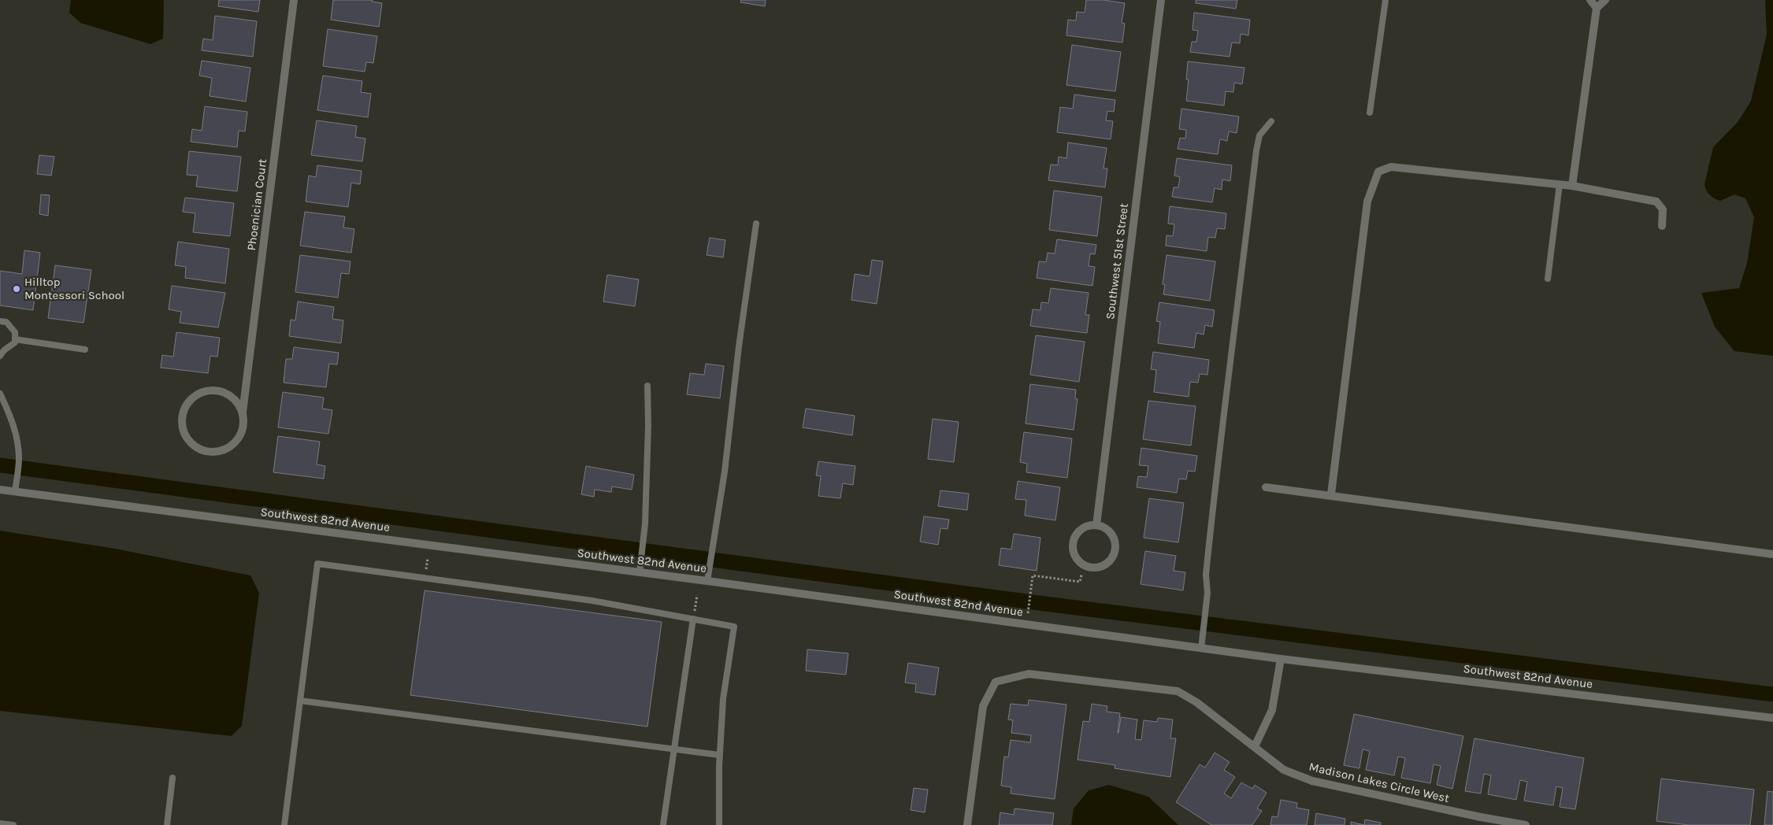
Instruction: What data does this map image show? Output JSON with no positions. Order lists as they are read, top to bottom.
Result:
{
  "streets": {
    "street": [
      "Phoenician Court",
      "Southwest 51st Street",
      "Southwest 82nd Avenue",
      "Madison Lakes Circle West"
    ]
  },
  "places": ["Hilltop Montessori School"]
}
